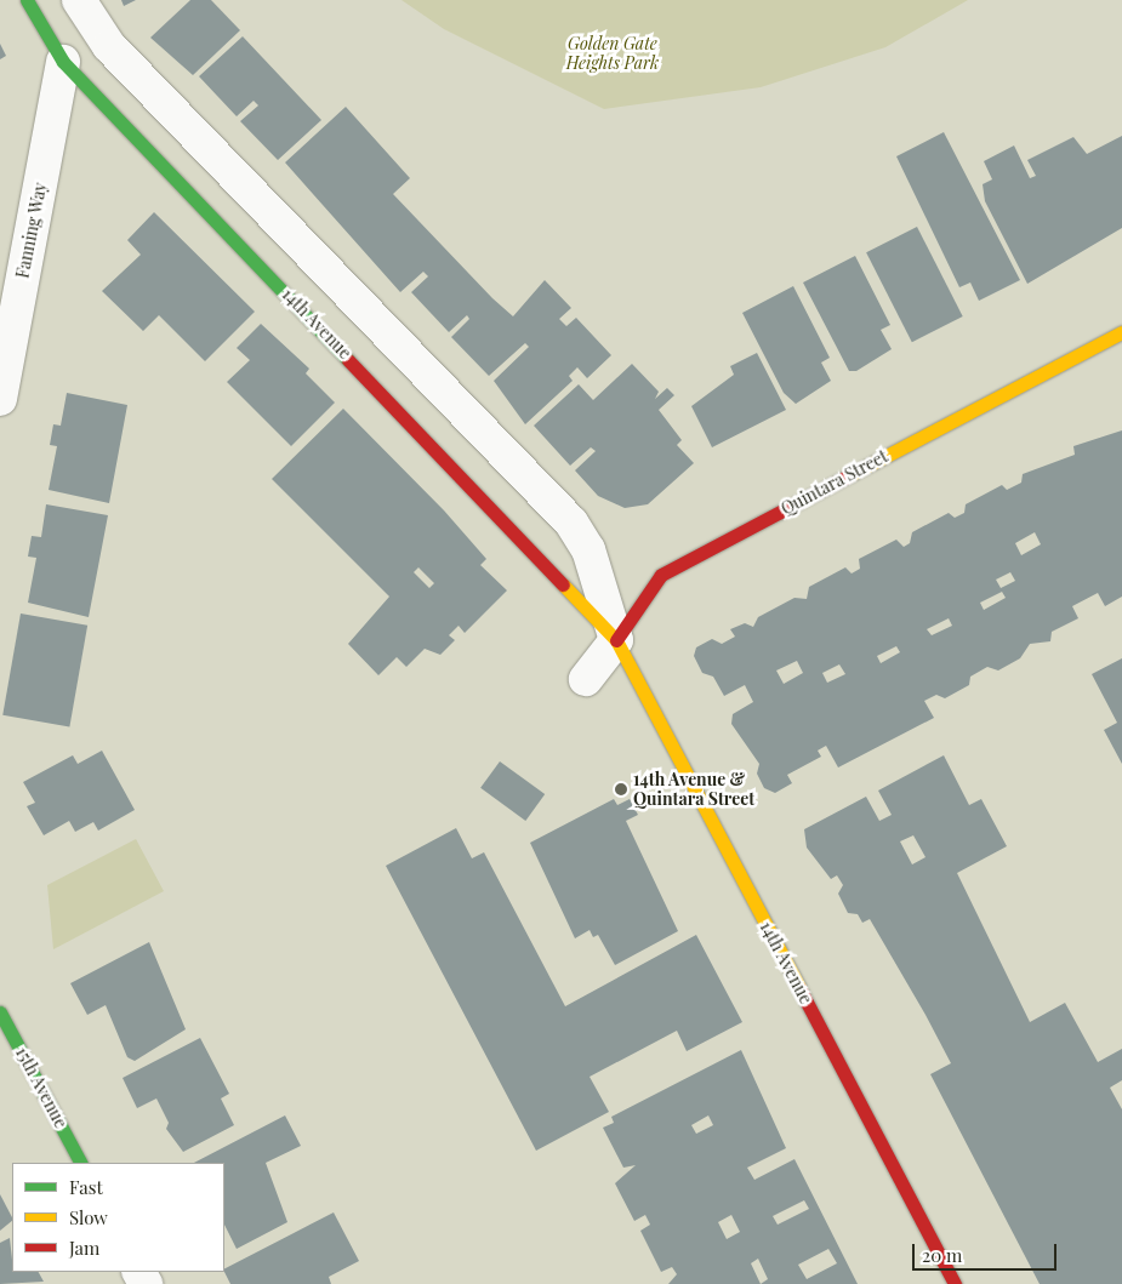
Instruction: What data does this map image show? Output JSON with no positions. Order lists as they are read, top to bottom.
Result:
{
  "streets": {
    "street": [
      "Fanning Way",
      "14th Avenue",
      "Quintara Street",
      "15th Avenue"
    ]
  },
  "crossings": [
    ["Fanning Way", "14th Avenue"],
    ["14th Avenue", "Quintara Street"]
  ],
  "parks": ["Golden Gate Heights Park"],
  "places": ["14th Avenue & Quintara Street"],
  "legend": ["Fast", "Slow", "Jam"],
  "scale_bar": "20 m"
}
